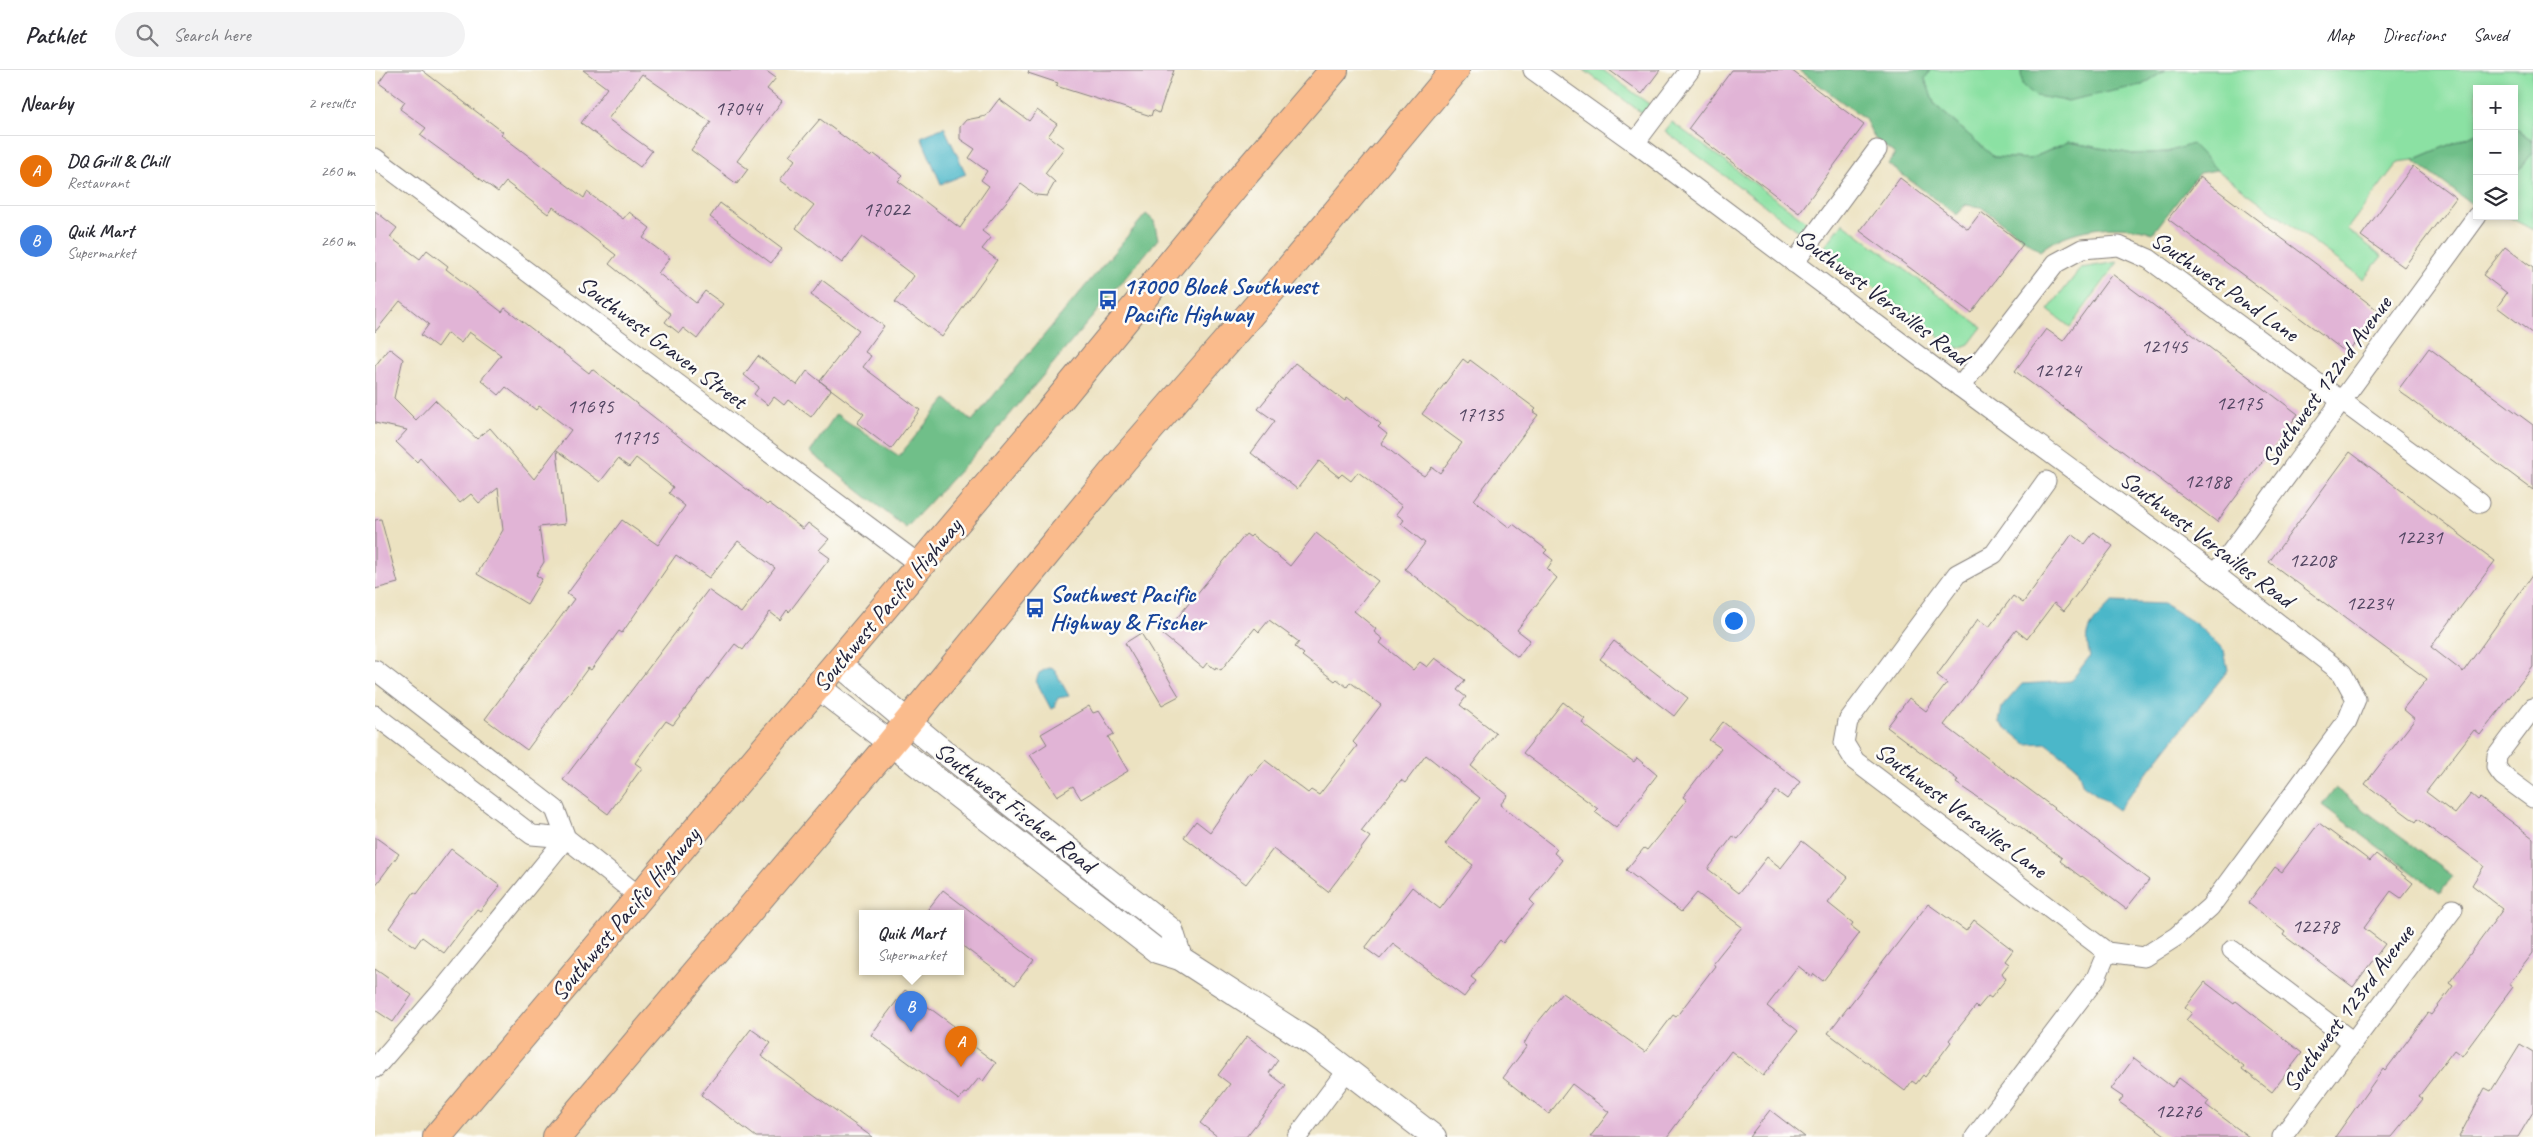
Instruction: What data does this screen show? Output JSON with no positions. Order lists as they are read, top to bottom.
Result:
{
  "streets": {
    "highway": ["Southwest Pacific Highway"],
    "street": [
      "Southwest Pond Lane",
      "Southwest Versailles Road",
      "Southwest Graven Street",
      "Southwest 122nd Avenue",
      "Southwest Fischer Road",
      "Southwest Versailles Lane",
      "Southwest 123rd Avenue"
    ]
  },
  "crossings": [
    ["Southwest Pond Lane", "Southwest Versailles Road"],
    ["Southwest Pond Lane", "Southwest 122nd Avenue"],
    ["Southwest Versailles Road", "Southwest 122nd Avenue"],
    ["Southwest Versailles Road", "Southwest Versailles Lane"],
    ["Southwest Graven Street", "Southwest Pacific Highway"],
    ["Southwest Pacific Highway", "Southwest Fischer Road"]
  ],
  "places": {
    "bus stop": ["17000 Block Southwest Pacific Highway", "Southwest Pacific Highway & Fischer"]
  },
  "house_numbers": [
    "17044",
    "17022",
    "12145",
    "12124",
    "12175",
    "11695",
    "17135",
    "11715",
    "12188",
    "12231",
    "12208",
    "12234",
    "12278",
    "12276"
  ],
  "page": {
    "header": "Pathlet",
    "search": "Search here",
    "nav": ["Map", "Directions", "Saved"],
    "heading": ["Nearby", "2 results"],
    "map_buttons": ["+", "−"],
    "list": [
      {
        "mark": "A",
        "name": "DQ Grill & Chill",
        "note": "Restaurant",
        "value": "260 m"
      },
      {
        "mark": "B",
        "name": "Quik Mart",
        "note": "Supermarket",
        "value": "260 m"
      }
    ],
    "popup": ["Quik Mart", "Supermarket"],
    "pins": ["B", "A"]
  }
}
